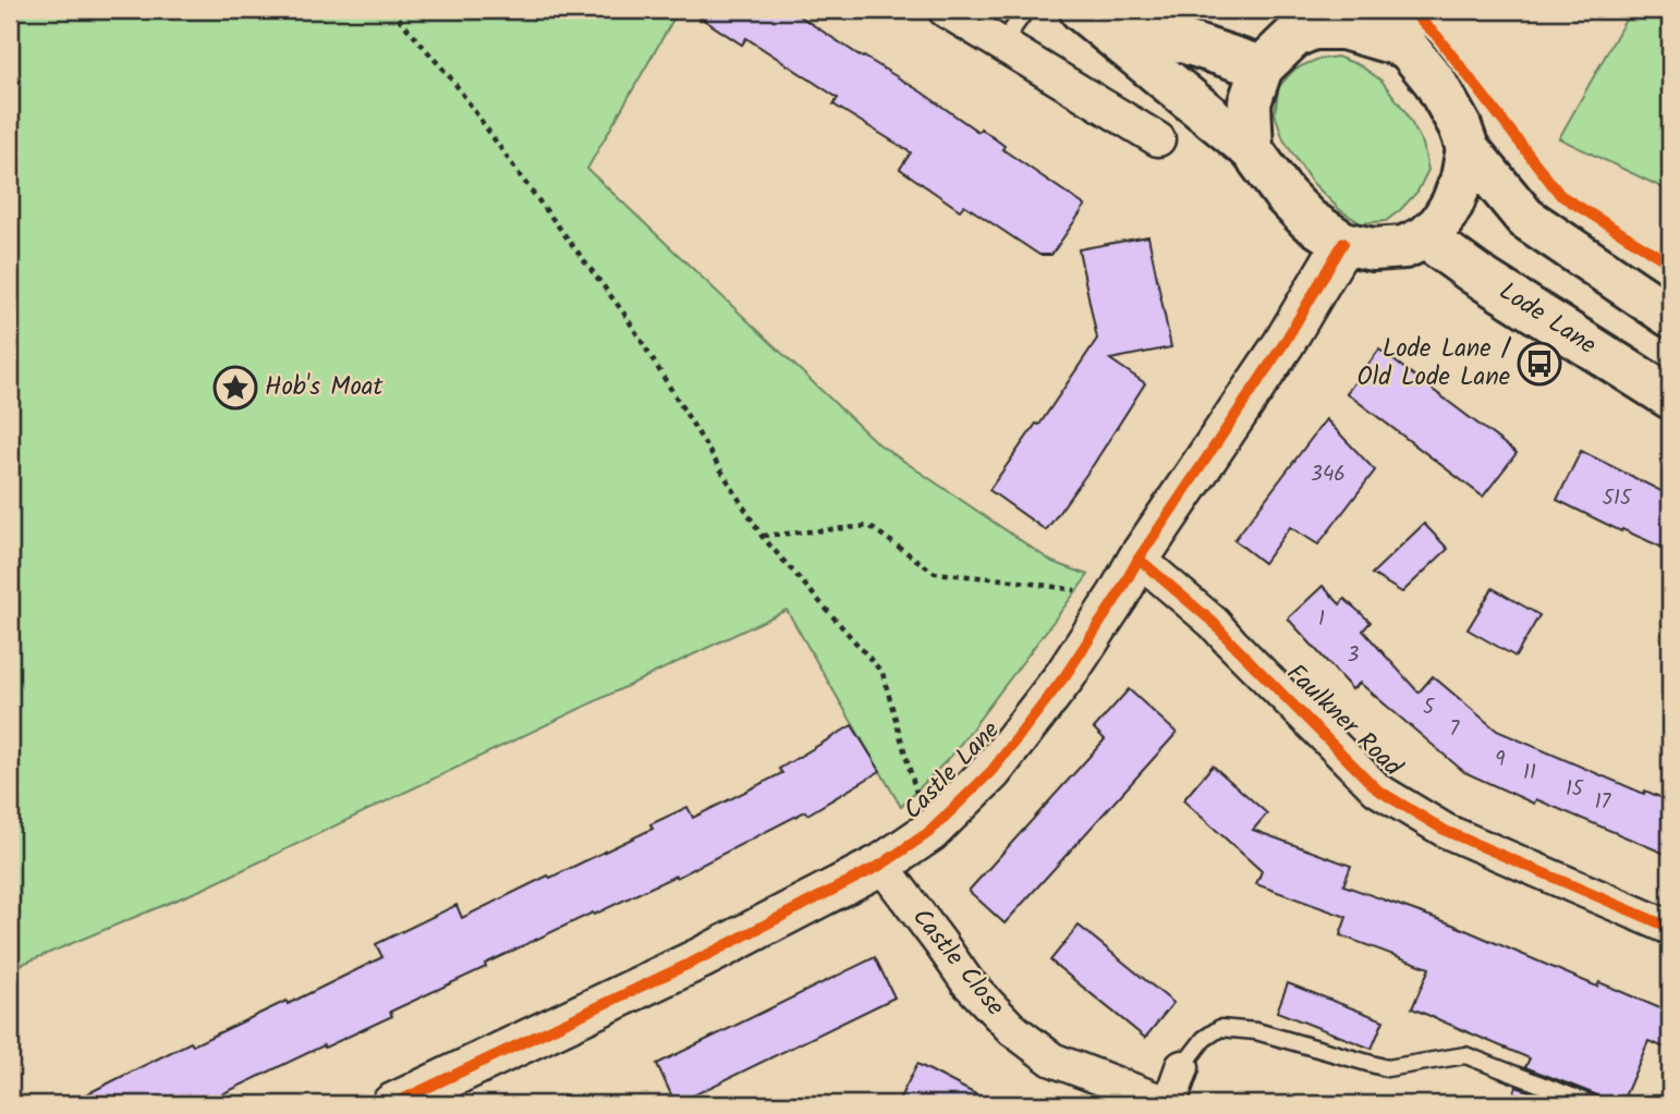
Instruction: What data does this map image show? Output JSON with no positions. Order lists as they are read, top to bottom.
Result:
{
  "streets": {
    "main road": ["Lode Lane"],
    "street": ["Faulkner Road", "Castle Lane", "Castle Close"]
  },
  "crossings": [
    ["Lode Lane", "Castle Lane"],
    ["Faulkner Road", "Castle Lane"],
    ["Castle Lane", "Castle Close"]
  ],
  "places": {
    "bus stop": ["Lode Lane / Old Lode Lane"],
    "place": ["Hob's Moat"]
  },
  "house_numbers": [
    "346",
    "515",
    "1",
    "3",
    "5",
    "7",
    "9",
    "11",
    "15",
    "17"
  ]
}
